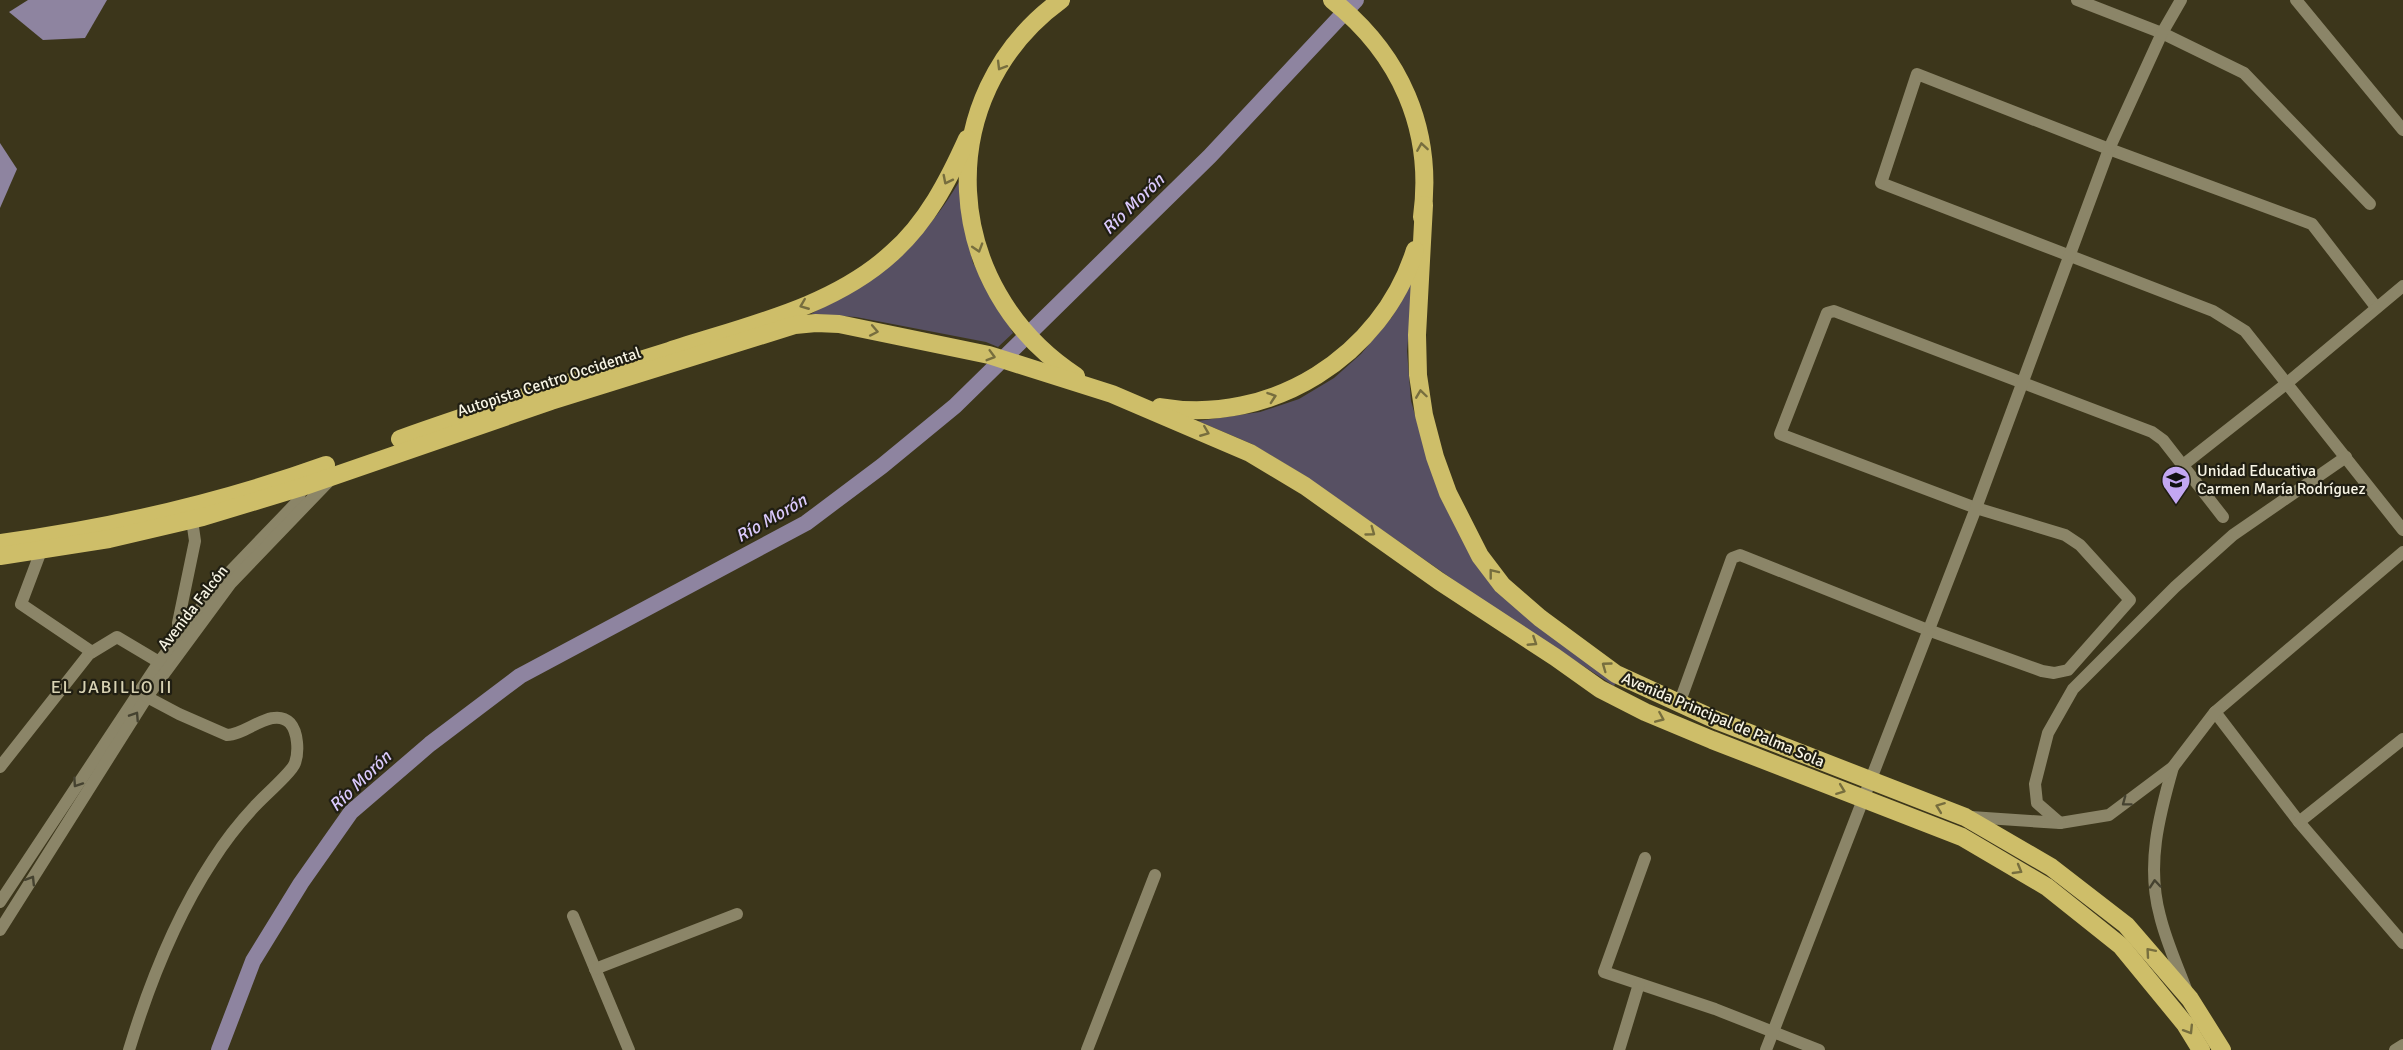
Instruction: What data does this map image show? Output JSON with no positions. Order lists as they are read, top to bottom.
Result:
{
  "streets": {
    "highway": ["Autopista Centro Occidental", "Avenida Principal de Palma Sola"],
    "street": ["Avenida Falcón"]
  },
  "crossings": [
    ["Autopista Centro Occidental", "Avenida Falcón"],
    ["Autopista Centro Occidental", "Avenida Principal de Palma Sola"]
  ],
  "districts": ["EL JABILLO II"],
  "water": ["Río Morón"],
  "places": {
    "school or university": ["Unidad Educativa Carmen María Rodríguez"]
  }
}
